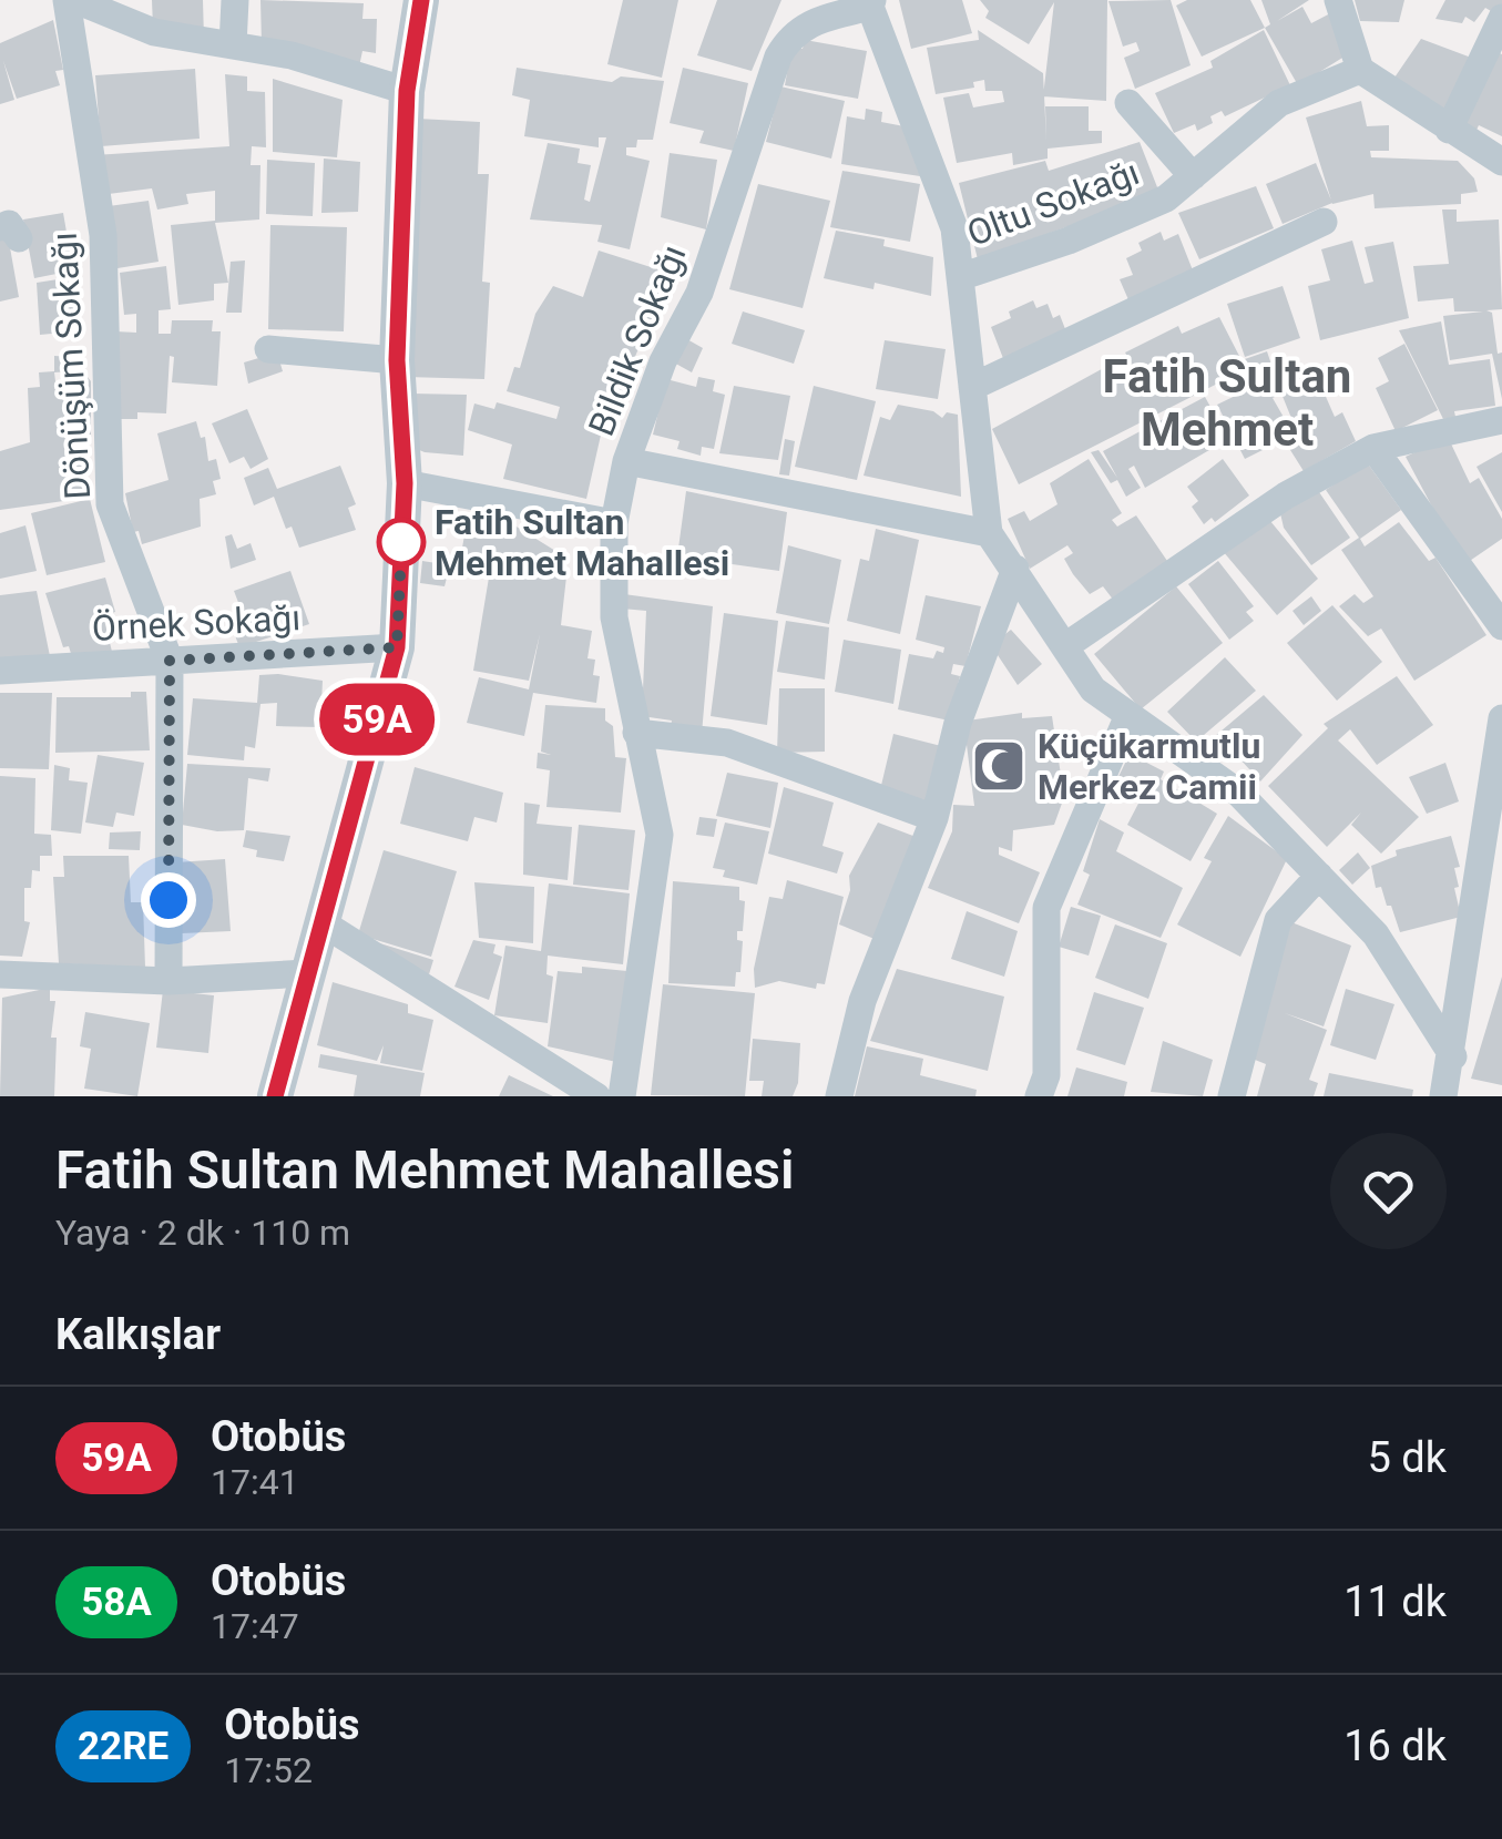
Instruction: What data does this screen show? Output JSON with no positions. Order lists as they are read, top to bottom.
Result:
{
  "streets": {
    "street": [
      "Oltu Sokağı",
      "Bildik Sokağı",
      "Dönüşüm Sokağı",
      "Örnek Sokağı"
    ]
  },
  "crossings": [
    ["Dönüşüm Sokağı", "Örnek Sokağı"]
  ],
  "districts": ["Fatih Sultan Mehmet"],
  "places": {
    "other": ["Fatih Sultan Mehmet Mahallesi"],
    "mosque": ["Küçükarmutlu Merkez Camii"]
  },
  "lines": ["bus line 59A"],
  "page": {
    "on_map": "59A",
    "heading": [
      ["Fatih Sultan Mehmet Mahallesi", "Yaya · 2 dk · 110 m"],
      "Kalkışlar"
    ],
    "list": [
      {
        "mark": "59A",
        "name": "Otobüs",
        "note": "17:41",
        "value": "5 dk"
      },
      {
        "mark": "58A",
        "name": "Otobüs",
        "note": "17:47",
        "value": "11 dk"
      },
      {
        "mark": "22RE",
        "name": "Otobüs",
        "note": "17:52",
        "value": "16 dk"
      }
    ]
  }
}
